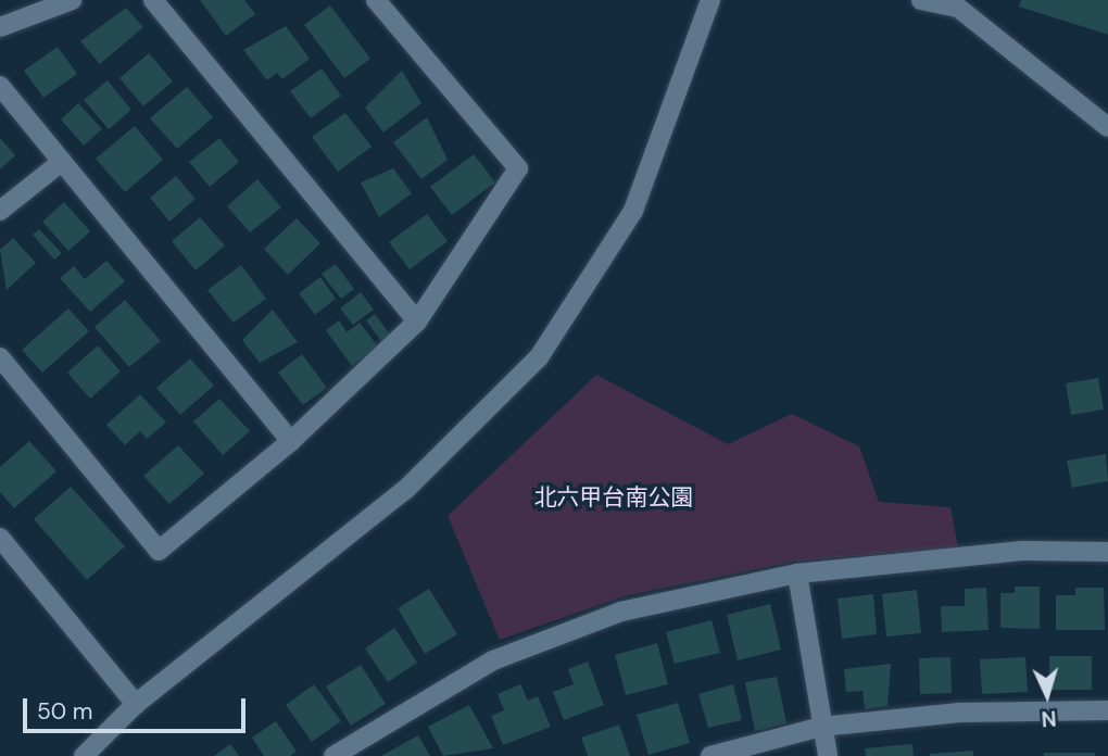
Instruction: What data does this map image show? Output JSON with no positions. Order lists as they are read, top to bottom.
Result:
{
  "parks": ["北六甲台南公園"],
  "scale_bar": "50 m",
  "north": "bottom"
}
